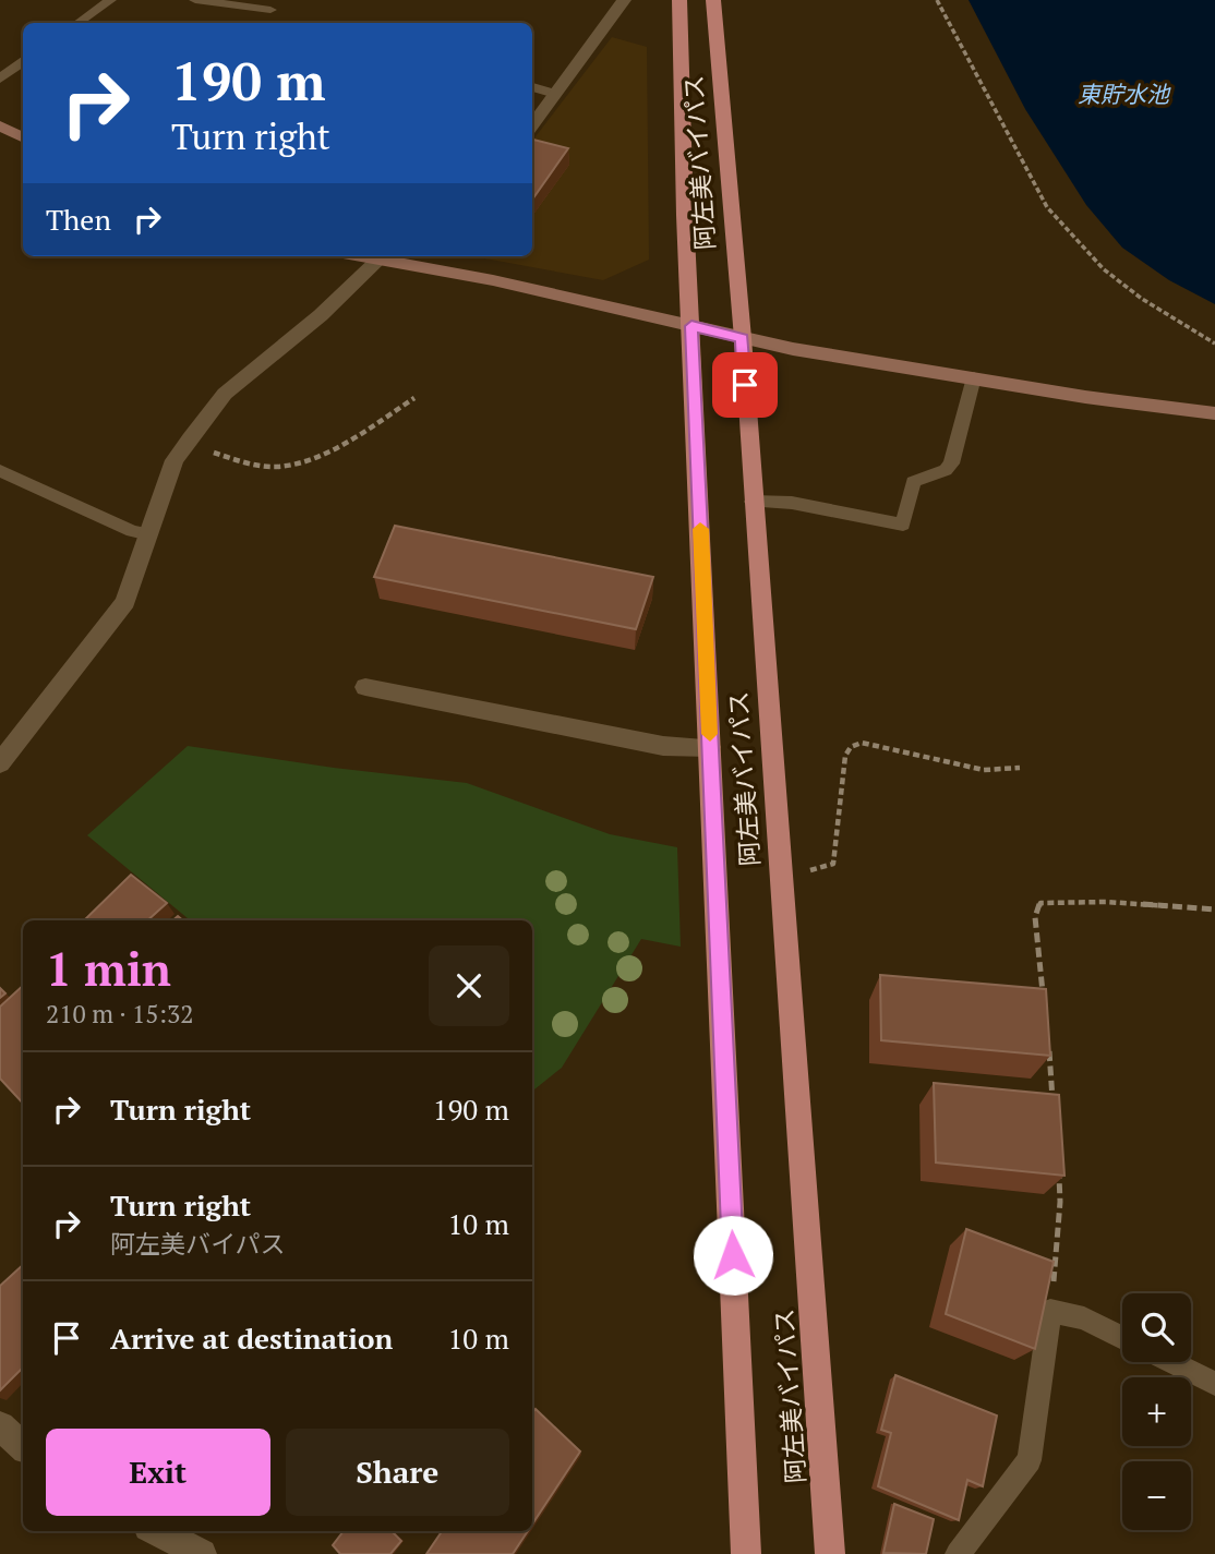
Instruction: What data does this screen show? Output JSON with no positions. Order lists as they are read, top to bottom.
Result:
{
  "streets": {
    "main road": ["阿左美バイパス"]
  },
  "water": ["東貯水池"],
  "page": {
    "turn": ["190 m", "Turn right"],
    "then": "Then",
    "heading": ["1 min", "210 m · 15:32"],
    "list": [
      {
        "name": "Turn right",
        "value": "190 m"
      },
      {
        "name": "Turn right",
        "note": "阿左美バイパス",
        "value": "10 m"
      },
      {
        "name": "Arrive at destination",
        "value": "10 m"
      }
    ],
    "map_buttons": ["+", "−"],
    "buttons": ["Exit", "Share"]
  }
}
